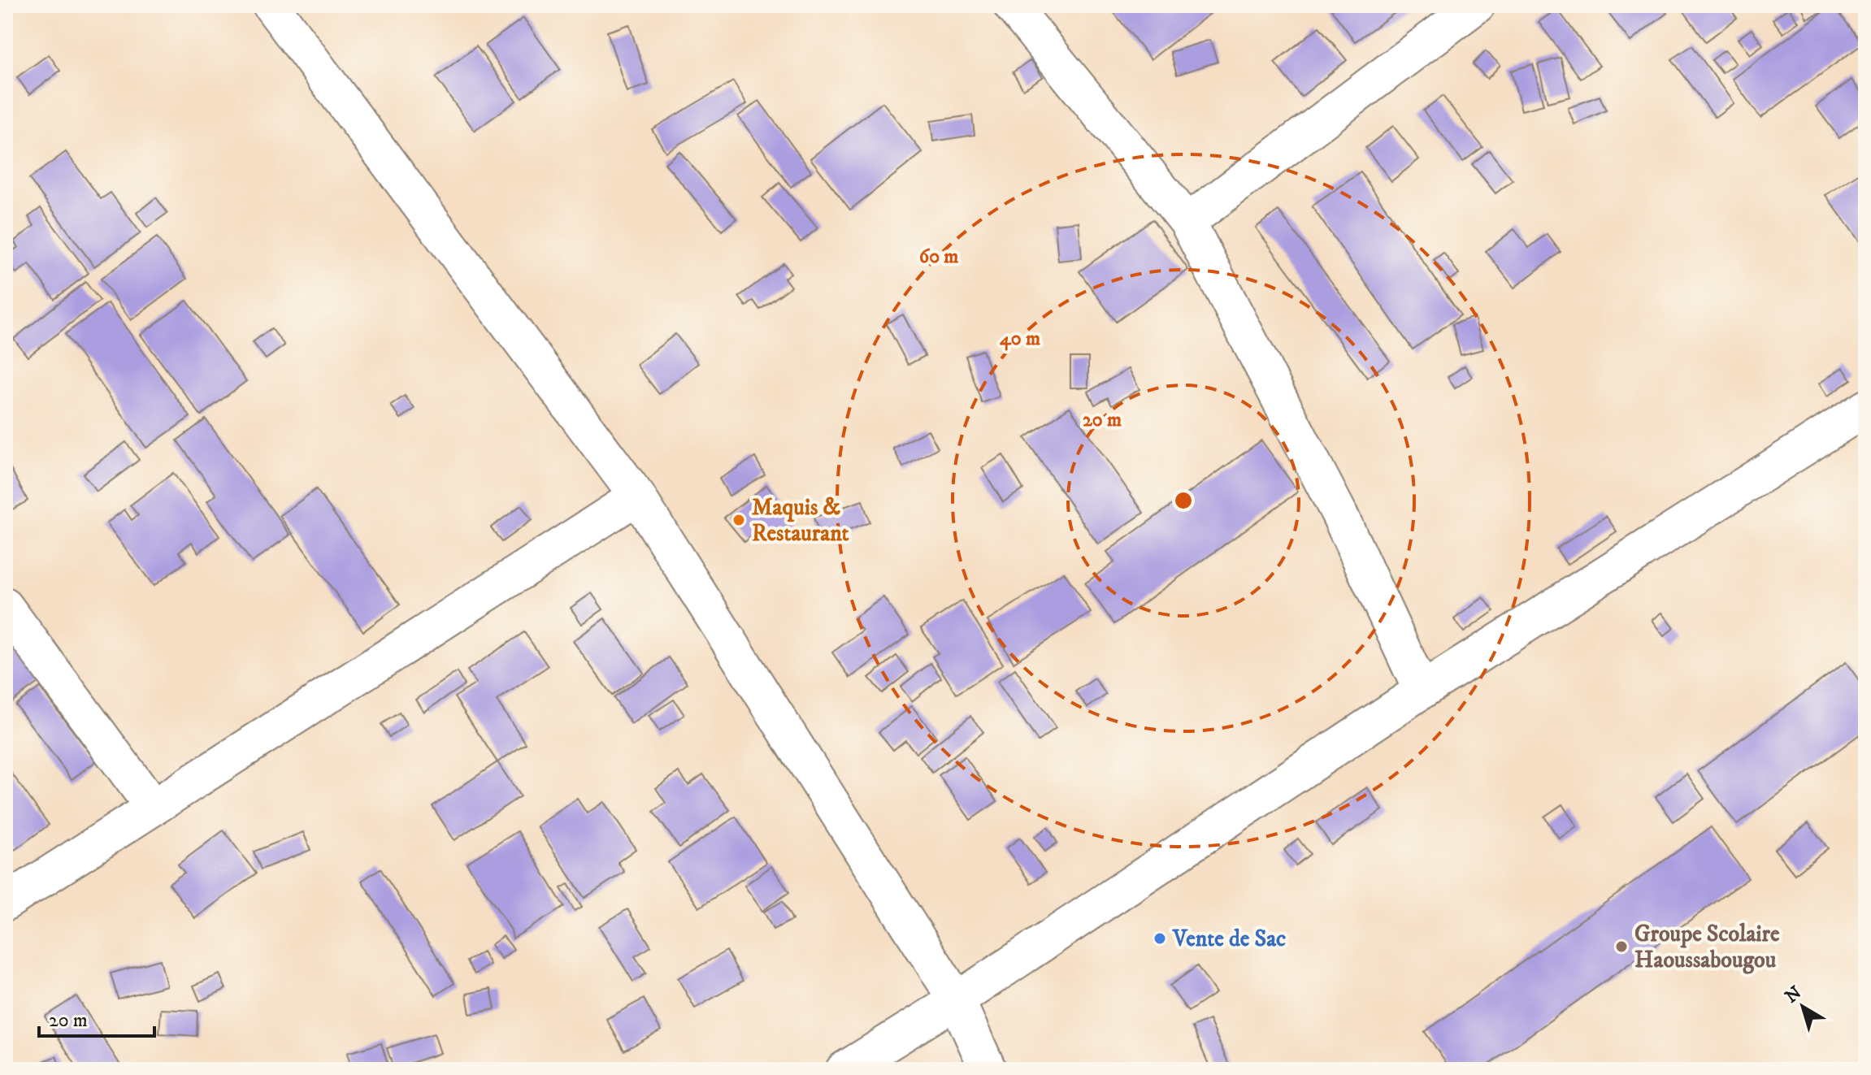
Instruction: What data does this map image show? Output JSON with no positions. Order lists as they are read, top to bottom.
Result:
{
  "places": ["Maquis & Restaurant", "Vente de Sac", "Groupe Scolaire Haoussabougou"],
  "scale_bar": "20 m",
  "north": "top left",
  "rings": ["60 m", "40 m", "20 m"]
}
